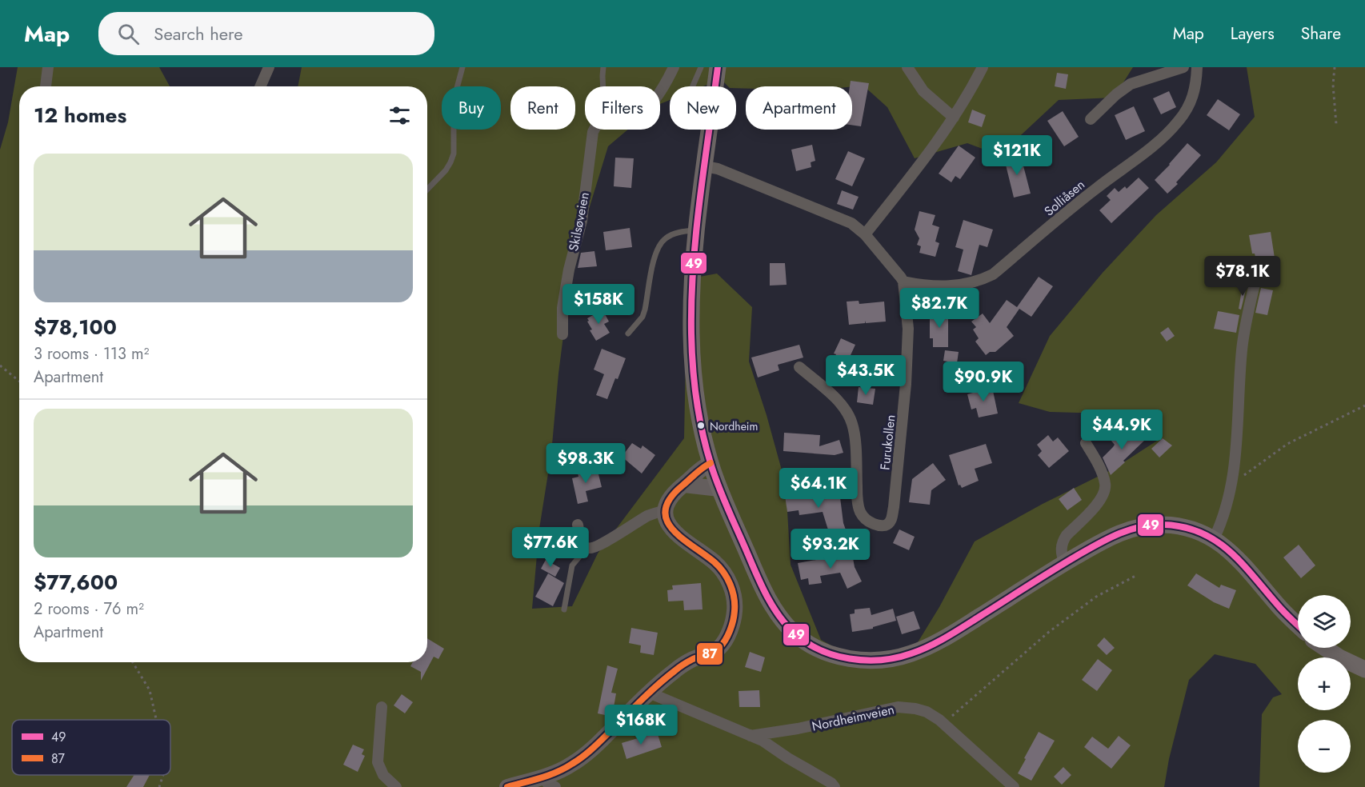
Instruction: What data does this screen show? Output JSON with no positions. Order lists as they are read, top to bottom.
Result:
{
  "streets": {
    "street": [
      "Solliåsen",
      "Skilsøveien",
      "Furukollen",
      "Nordheimveien"
    ]
  },
  "crossings": [
    ["Solliåsen", "Furukollen"]
  ],
  "places": ["Nordheim"],
  "lines": ["transit line 49", "transit line 87"],
  "legend": ["49", "87"],
  "page": {
    "header": "Map",
    "search": "Search here",
    "nav": ["Map", "Layers", "Share"],
    "chip": [
      "Buy",
      "Rent",
      "Filters",
      "New",
      "Apartment"
    ],
    "heading": "12 homes",
    "price": [
      "$121K",
      "$78.1K",
      "$158K",
      "$82.7K",
      "$43.5K",
      "$90.9K",
      "$44.9K",
      "$98.3K",
      "$64.1K",
      "$77.6K",
      "$93.2K",
      "$168K"
    ],
    "list": [
      {
        "name": "$78,100",
        "note": "3 rooms · 113 m² · Apartment"
      },
      {
        "name": "$77,600",
        "note": "2 rooms · 76 m² · Apartment"
      }
    ],
    "map_buttons": ["+", "−"]
  }
}
